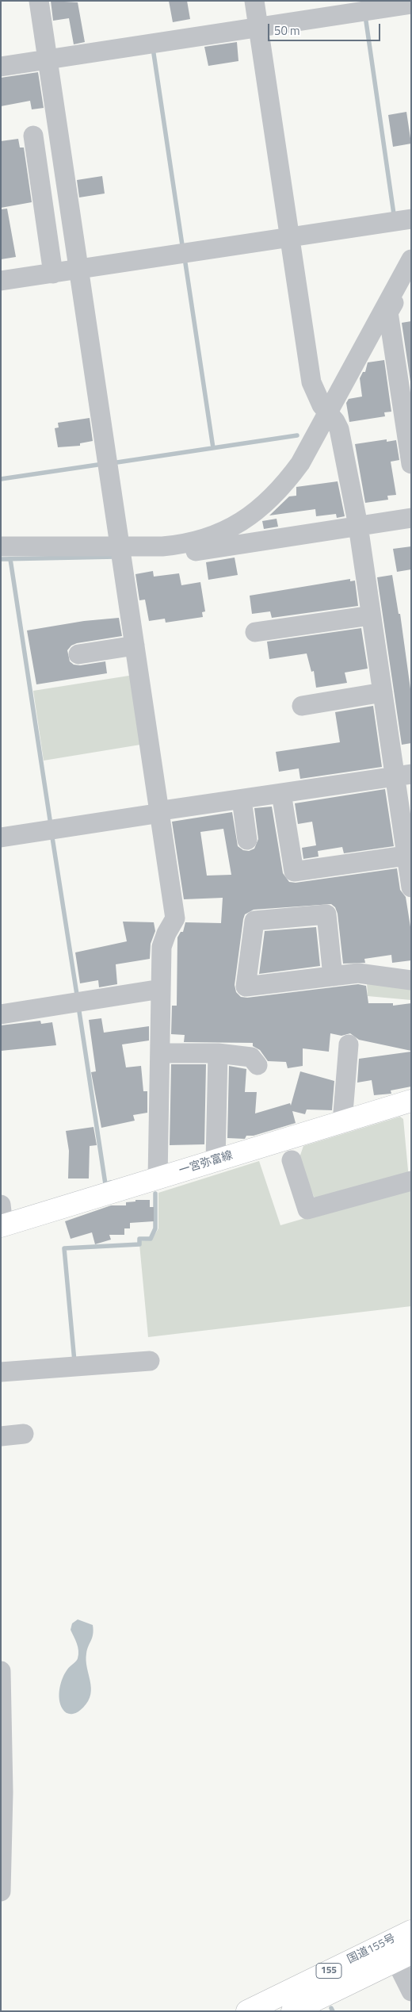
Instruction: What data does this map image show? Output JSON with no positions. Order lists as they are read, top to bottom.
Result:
{
  "streets": {
    "main road": ["一宮弥富線", "国道155号", "155"]
  },
  "scale_bar": "50 m"
}
